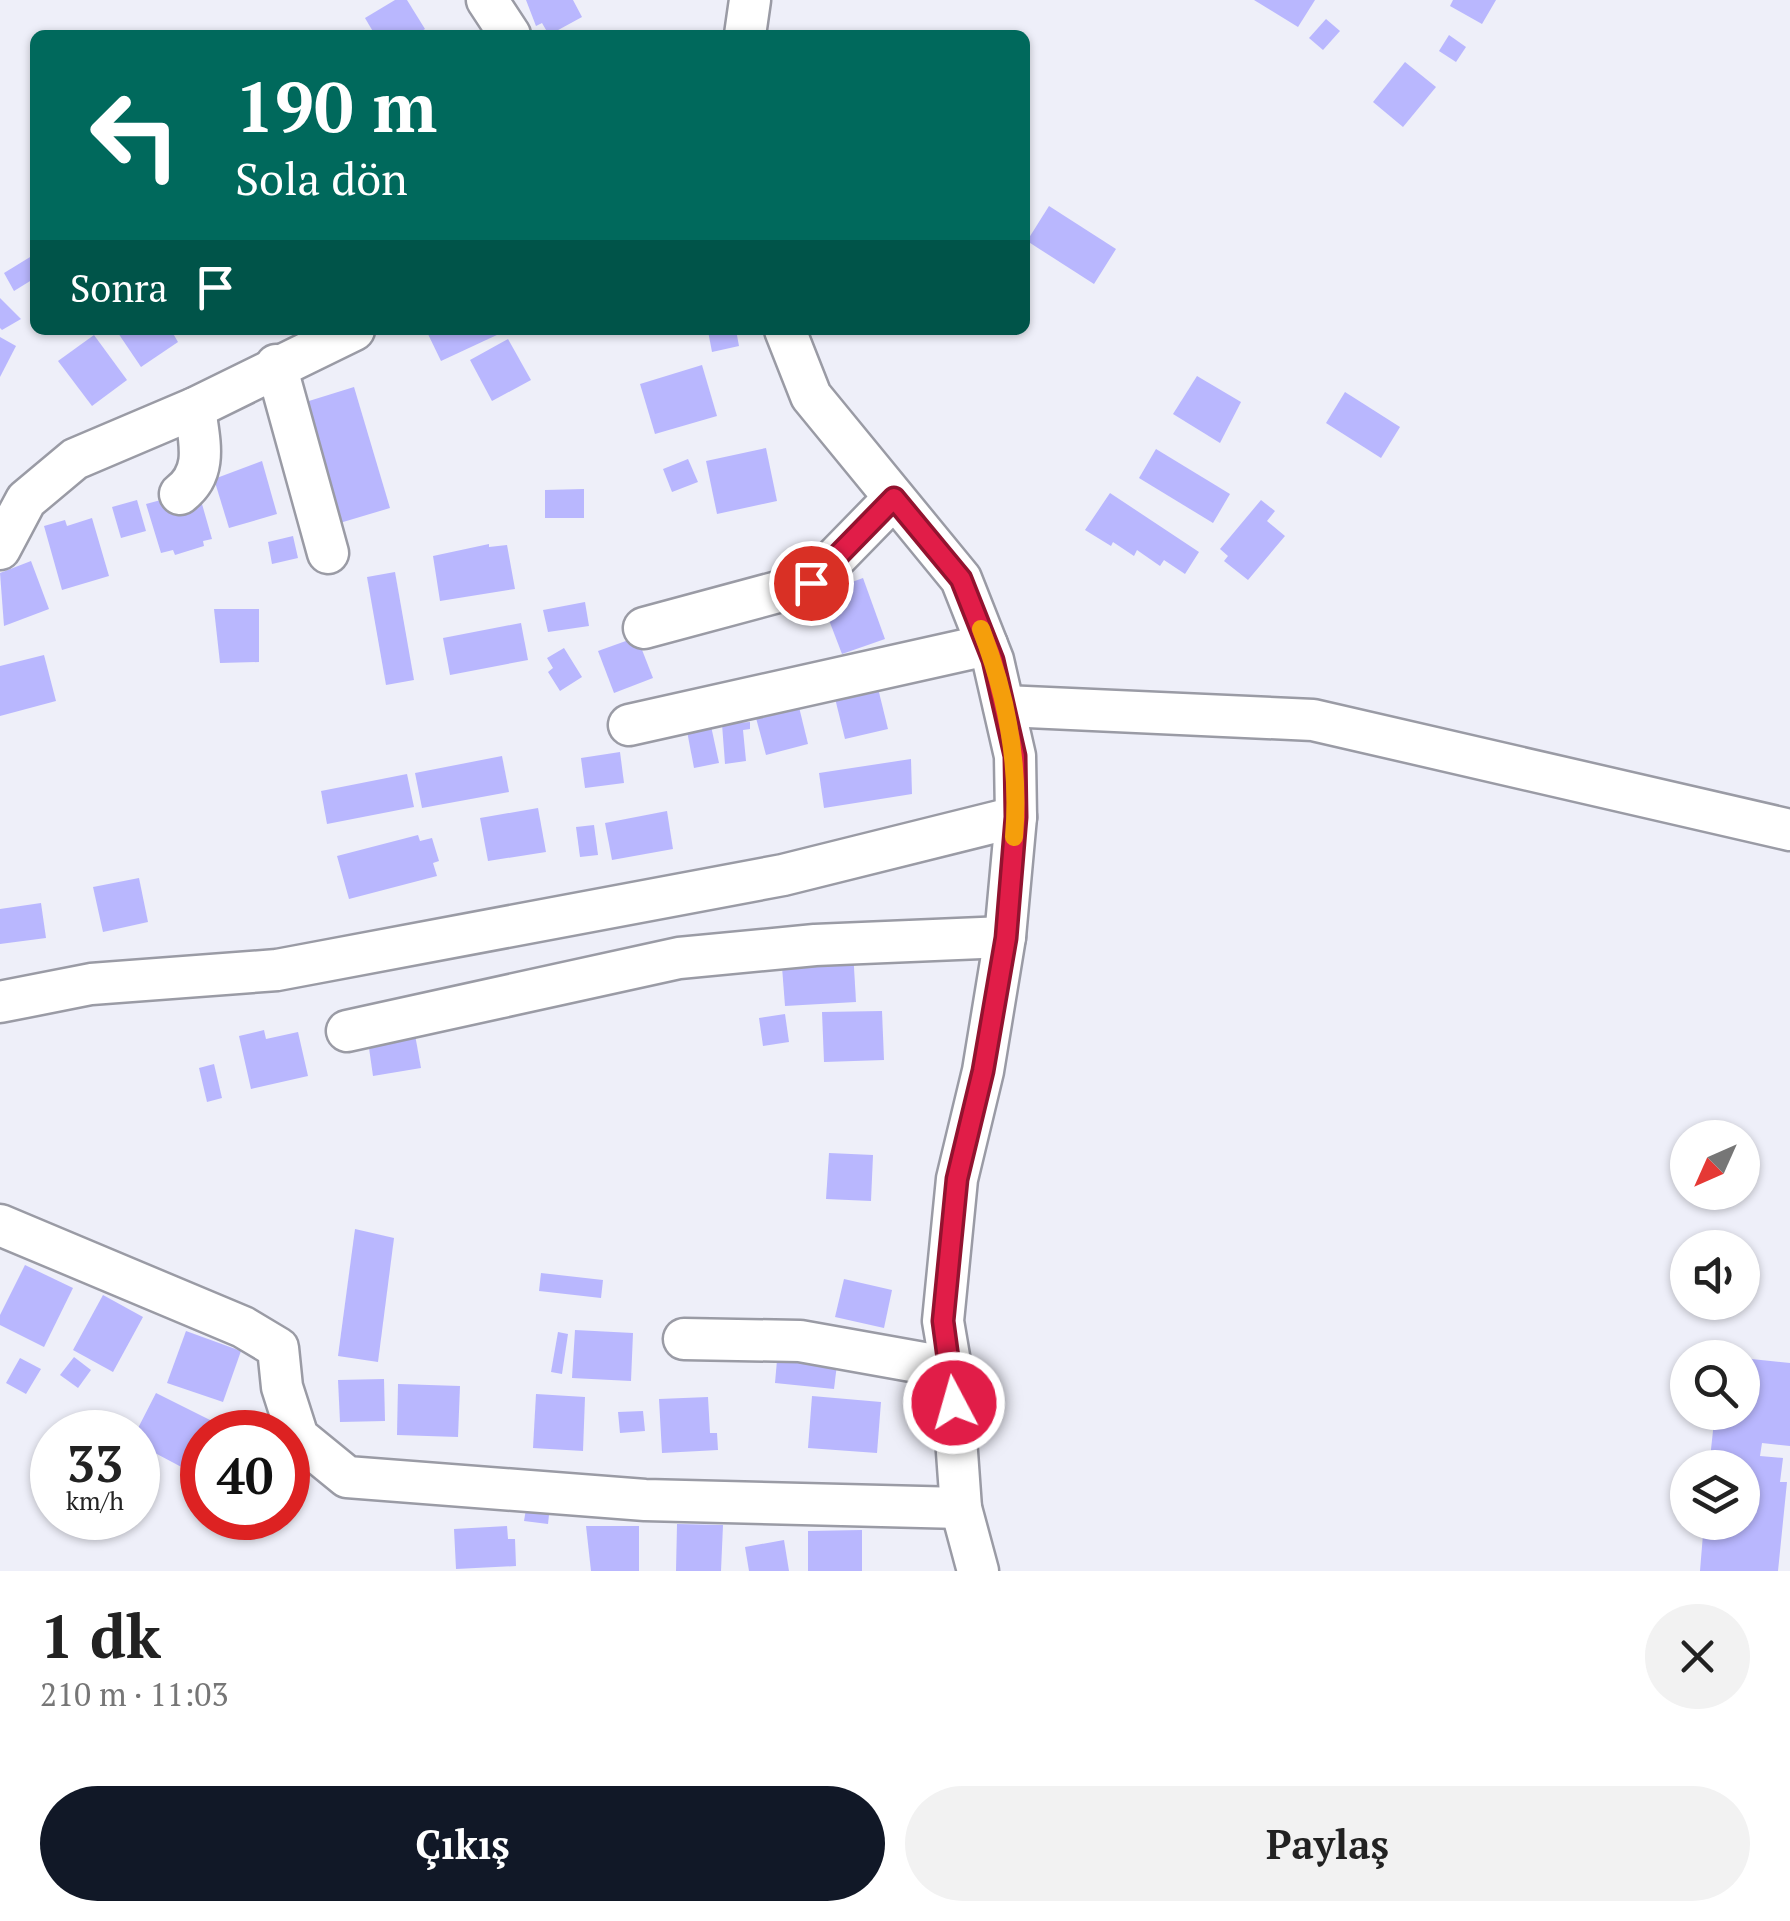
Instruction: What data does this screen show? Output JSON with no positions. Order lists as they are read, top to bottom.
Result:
{
  "north": "bottom left",
  "page": {
    "turn": ["190 m", "Sola dön"],
    "then": "Sonra",
    "speed": "33 km/h",
    "limit": "40",
    "heading": ["1 dk", "210 m · 11:03"],
    "buttons": ["Çıkış", "Paylaş"]
  }
}
